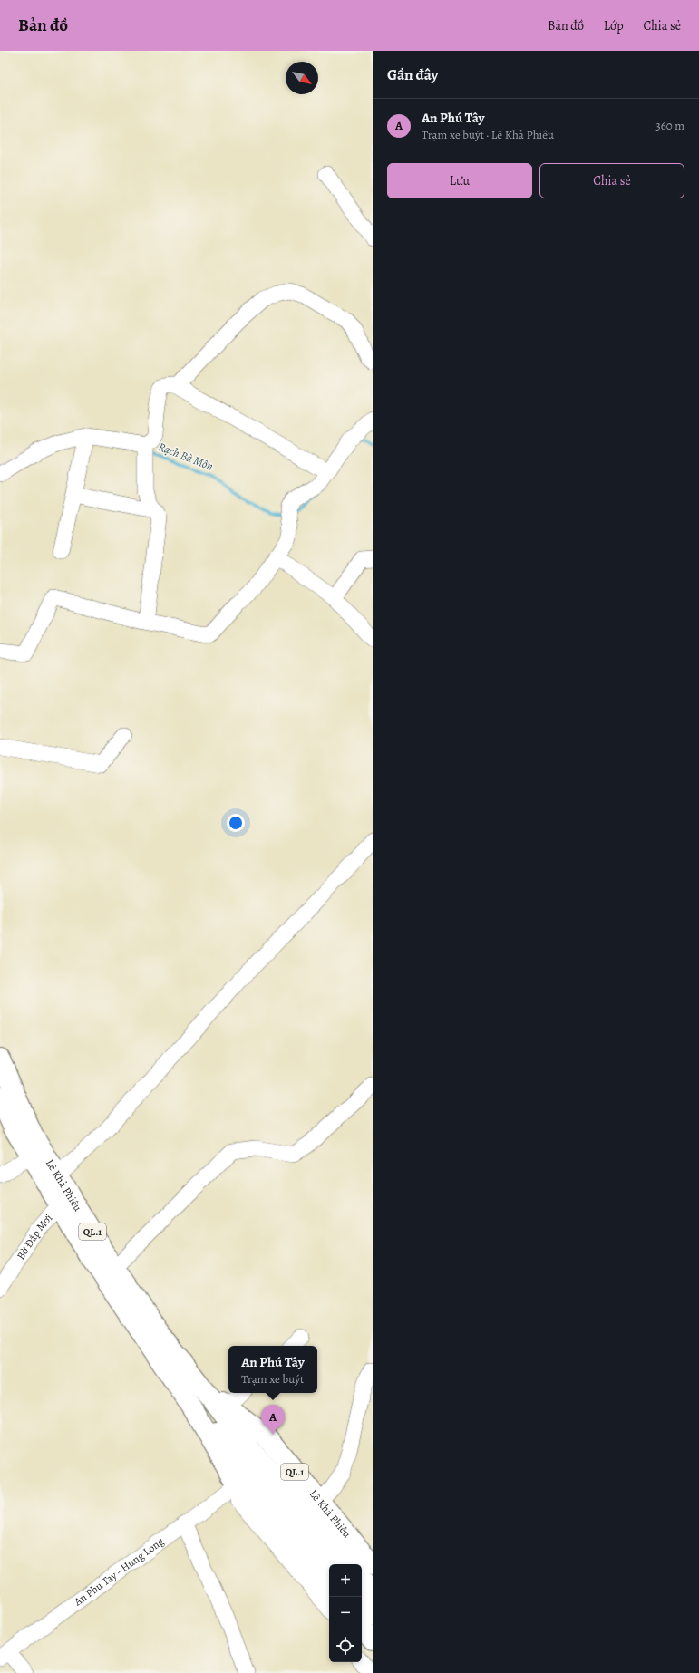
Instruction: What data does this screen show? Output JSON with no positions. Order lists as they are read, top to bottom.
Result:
{
  "streets": {
    "highway": ["Lê Khả Phiêu", "QL.1"],
    "street": ["Bờ Đắp Mới", "An Phu Tay - Hung Long"]
  },
  "crossings": [
    ["Lê Khả Phiêu", "QL.1"],
    ["Lê Khả Phiêu", "Bờ Đắp Mới"],
    ["Lê Khả Phiêu", "An Phu Tay - Hung Long"]
  ],
  "water": ["Rạch Bà Môn"],
  "north": "bottom right",
  "page": {
    "header": "Bản đồ",
    "nav": ["Bản đồ", "Lớp", "Chia sẻ"],
    "heading": "Gần đây",
    "list": [
      {
        "mark": "A",
        "name": "An Phú Tây",
        "note": "Trạm xe buýt · Lê Khả Phiêu",
        "value": "360 m"
      }
    ],
    "buttons": ["Lưu", "Chia sẻ"],
    "popup": ["An Phú Tây", "Trạm xe buýt"],
    "pins": "A",
    "map_buttons": ["+", "−"]
  }
}
